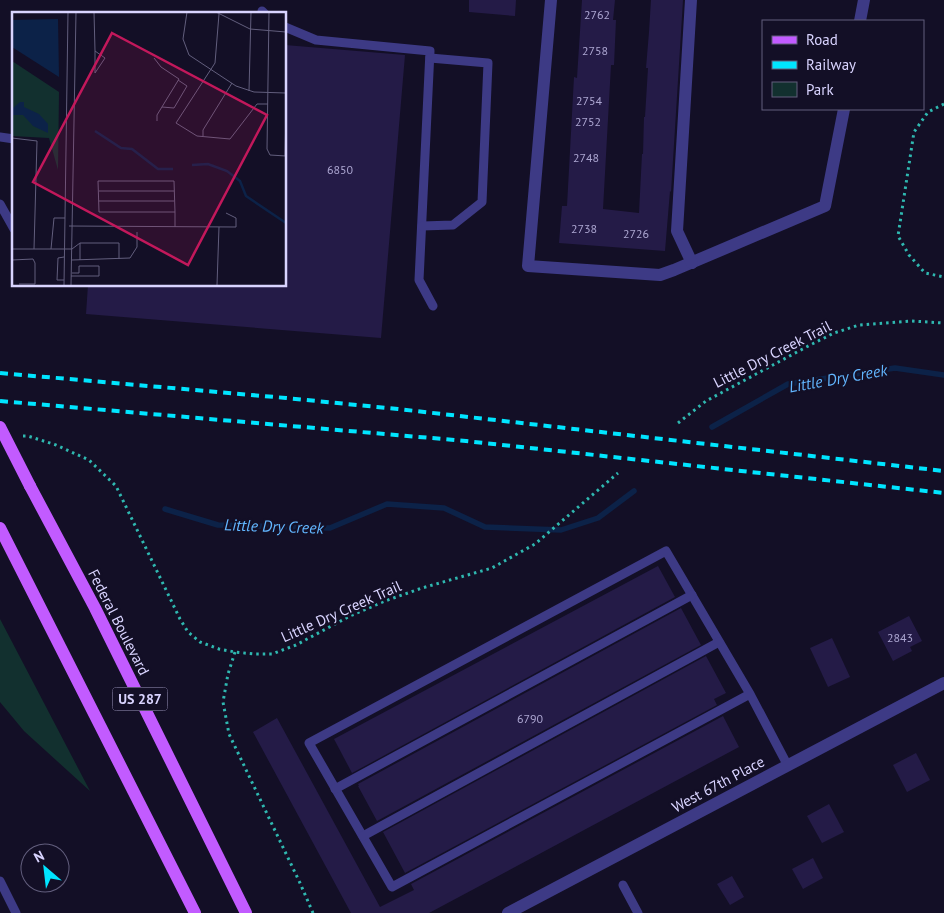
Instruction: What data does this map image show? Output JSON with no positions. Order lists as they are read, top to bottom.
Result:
{
  "streets": {
    "main road": ["Federal Boulevard", "US 287"],
    "street": ["West 67th Place"],
    "path": ["Little Dry Creek Trail"]
  },
  "water": ["Little Dry Creek"],
  "house_numbers": [
    "2762",
    "2758",
    "2754",
    "2752",
    "2748",
    "6850",
    "2738",
    "2726",
    "2843",
    "6790"
  ],
  "legend": ["Road", "Railway", "Park"],
  "north": "top left"
}
